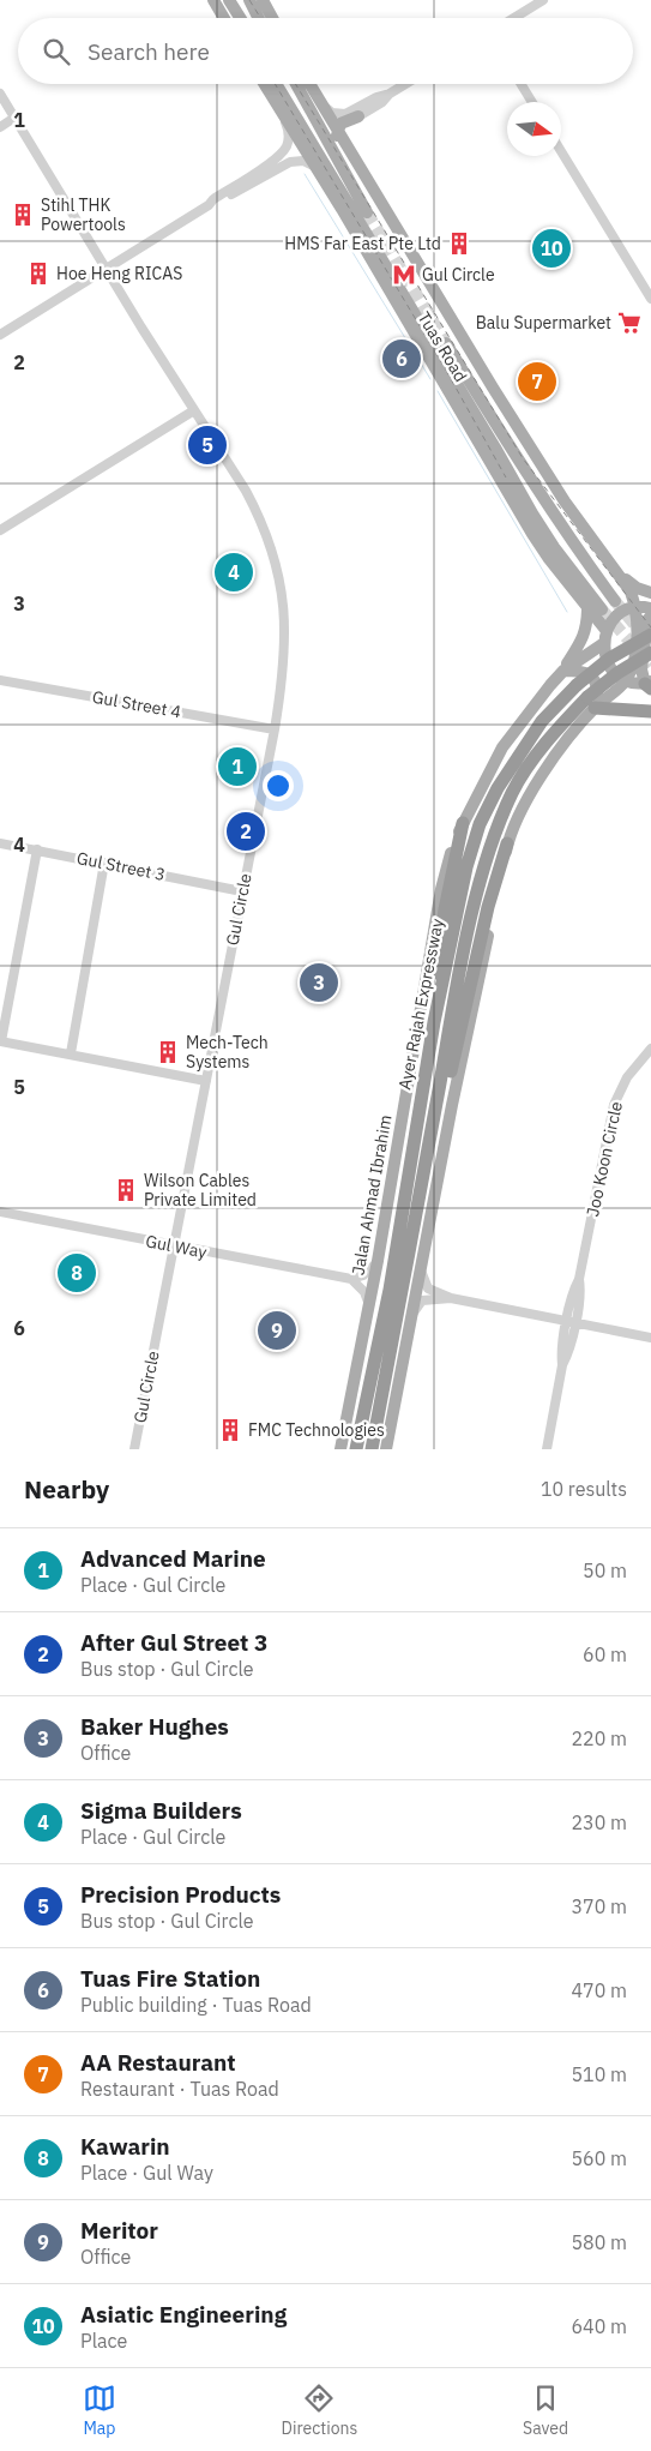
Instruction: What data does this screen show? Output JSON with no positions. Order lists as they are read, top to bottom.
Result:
{
  "streets": {
    "highway": ["Ayer Rajah Expressway"],
    "main road": ["Tuas Road", "Jalan Ahmad Ibrahim"],
    "street": [
      "Gul Street 4",
      "Gul Street 3",
      "Gul Circle",
      "Joo Koon Circle",
      "Gul Way"
    ]
  },
  "crossings": [
    ["Tuas Road", "Jalan Ahmad Ibrahim"],
    ["Gul Street 4", "Gul Circle"],
    ["Gul Street 3", "Gul Circle"],
    ["Gul Circle", "Gul Way"]
  ],
  "places": {
    "building": [
      "Stihl THK Powertools",
      "HMS Far East Pte Ltd",
      "Hoe Heng RICAS",
      "Mech-Tech Systems",
      "Wilson Cables Private Limited",
      "FMC Technologies"
    ],
    "metro station": ["Gul Circle"],
    "supermarket": ["Balu Supermarket"]
  },
  "north": "right",
  "page": {
    "search": "Search here",
    "pins": [
      "10",
      "6",
      "7",
      "5",
      "4",
      "1",
      "2",
      "3",
      "8",
      "9"
    ],
    "heading": ["Nearby", "10 results"],
    "list": [
      {
        "mark": "1",
        "name": "Advanced Marine",
        "note": "Place · Gul Circle",
        "value": "50 m"
      },
      {
        "mark": "2",
        "name": "After Gul Street 3",
        "note": "Bus stop · Gul Circle",
        "value": "60 m"
      },
      {
        "mark": "3",
        "name": "Baker Hughes",
        "note": "Office",
        "value": "220 m"
      },
      {
        "mark": "4",
        "name": "Sigma Builders",
        "note": "Place · Gul Circle",
        "value": "230 m"
      },
      {
        "mark": "5",
        "name": "Precision Products",
        "note": "Bus stop · Gul Circle",
        "value": "370 m"
      },
      {
        "mark": "6",
        "name": "Tuas Fire Station",
        "note": "Public building · Tuas Road",
        "value": "470 m"
      },
      {
        "mark": "7",
        "name": "AA Restaurant",
        "note": "Restaurant · Tuas Road",
        "value": "510 m"
      },
      {
        "mark": "8",
        "name": "Kawarin",
        "note": "Place · Gul Way",
        "value": "560 m"
      },
      {
        "mark": "9",
        "name": "Meritor",
        "note": "Office",
        "value": "580 m"
      },
      {
        "mark": "10",
        "name": "Asiatic Engineering",
        "note": "Place",
        "value": "640 m"
      }
    ],
    "nav": ["Map", "Directions", "Saved"]
  },
  "grid": {
    "rows": [
      "1",
      "2",
      "3",
      "4",
      "5",
      "6"
    ]
  }
}
